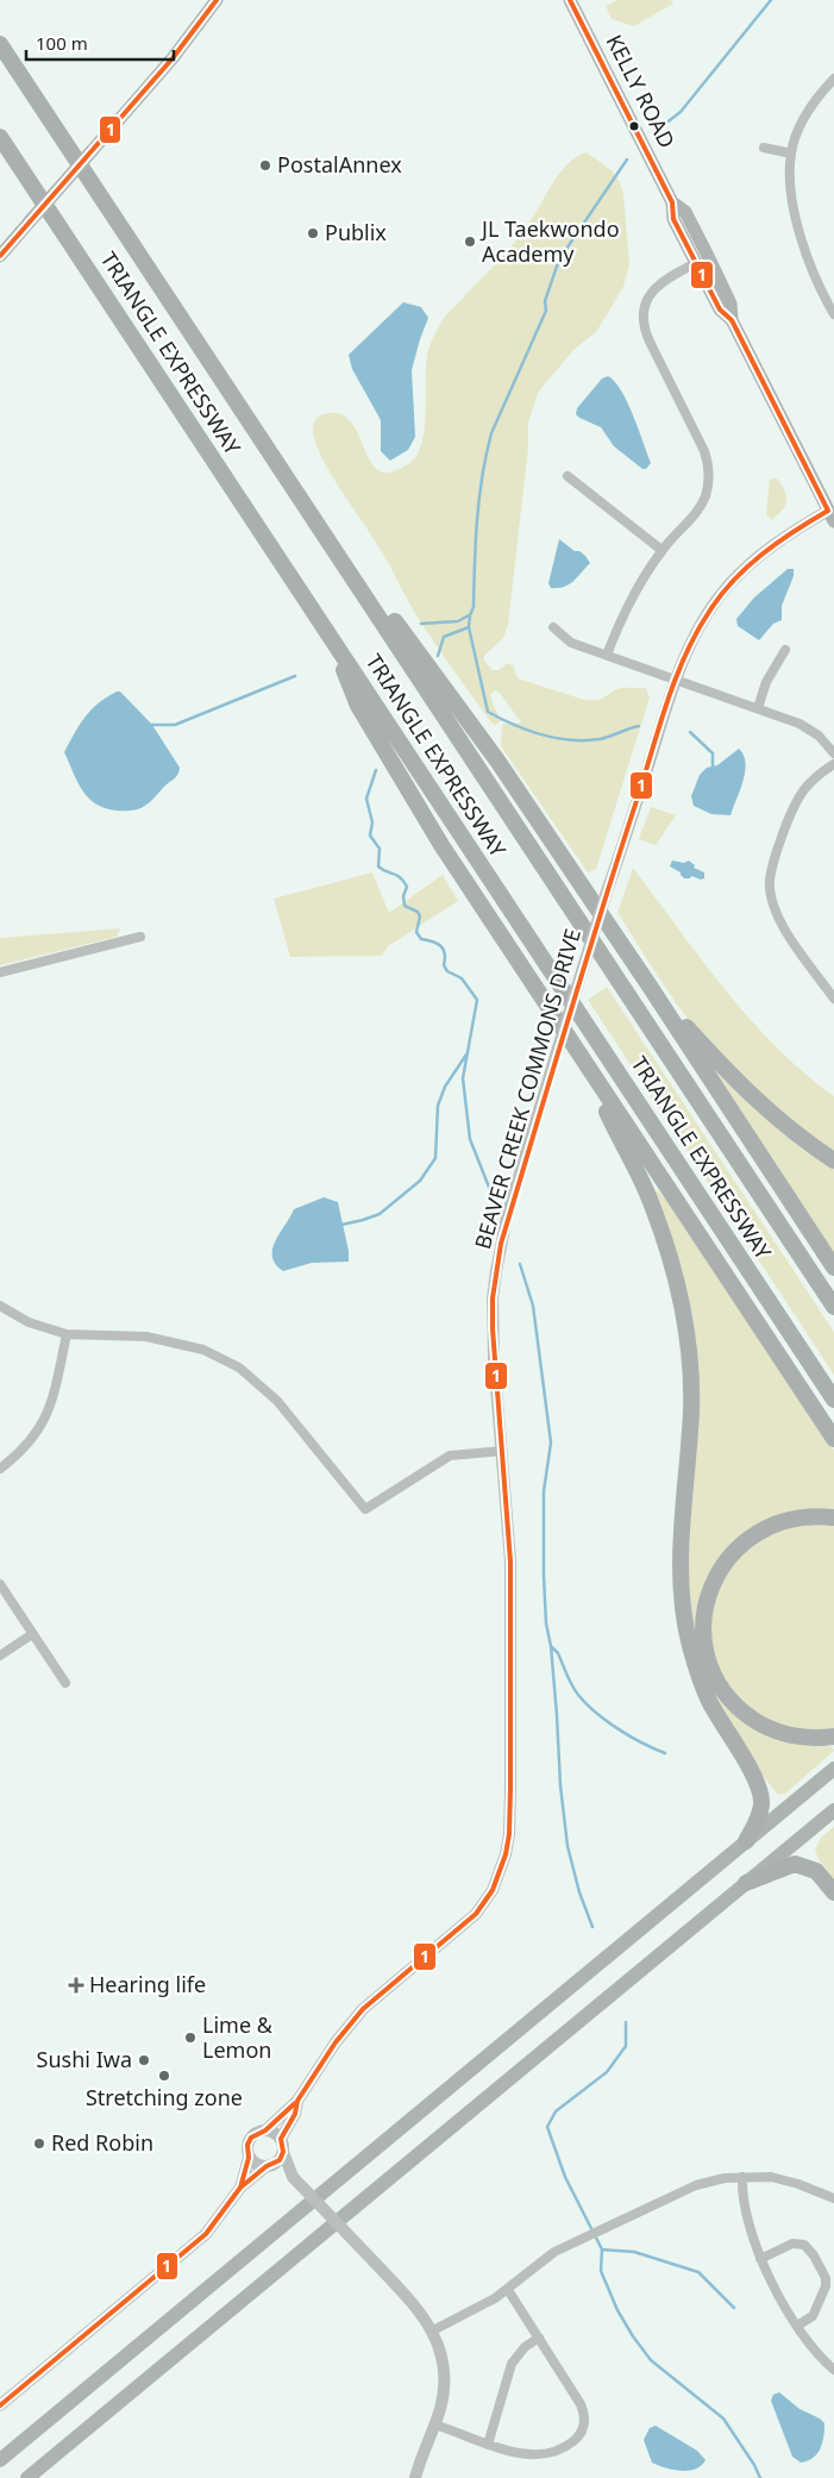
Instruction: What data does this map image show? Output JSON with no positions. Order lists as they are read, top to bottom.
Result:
{
  "streets": {
    "highway": ["TRIANGLE EXPRESSWAY"],
    "main road": ["KELLY ROAD"],
    "street": ["BEAVER CREEK COMMONS DRIVE"]
  },
  "crossings": [
    ["KELLY ROAD", "BEAVER CREEK COMMONS DRIVE"]
  ],
  "places": {
    "other": [
      "PostalAnnex",
      "Publix",
      "JL Taekwondo Academy",
      "Lime & Lemon",
      "Sushi Iwa",
      "Stretching zone",
      "Red Robin"
    ],
    "health": ["Hearing life"]
  },
  "lines": ["transit line 1"],
  "scale_bar": "100 m"
}
